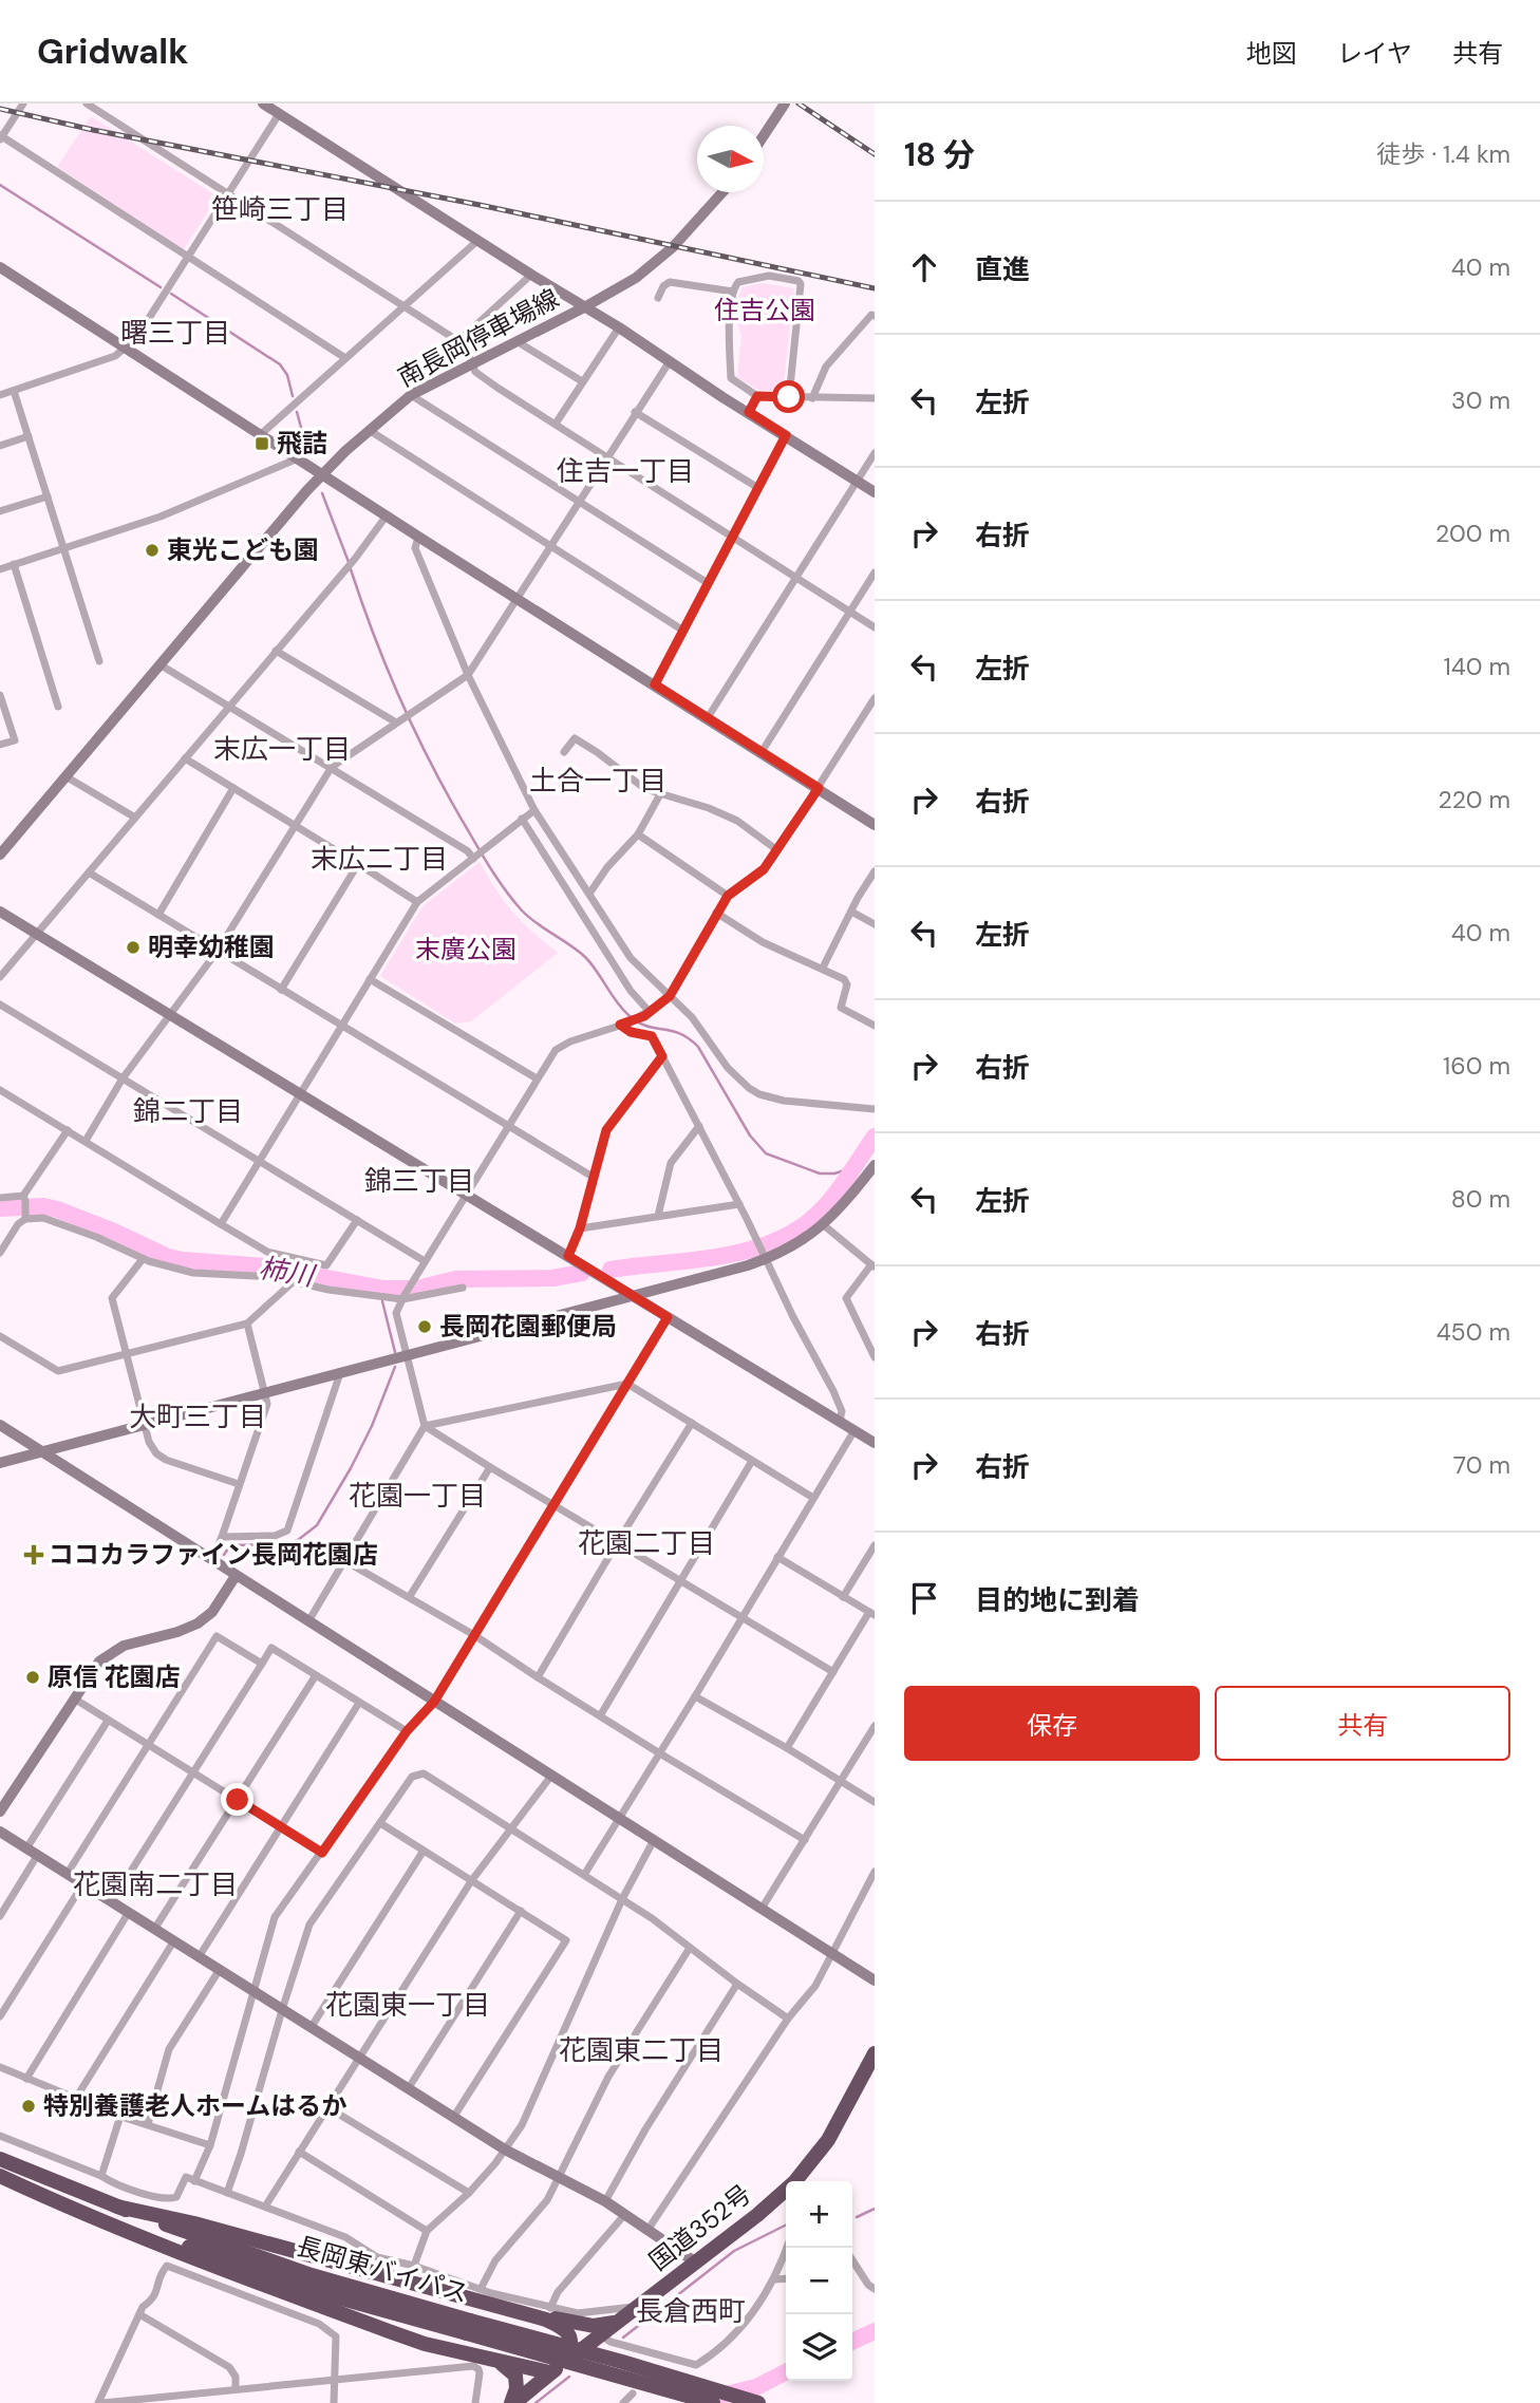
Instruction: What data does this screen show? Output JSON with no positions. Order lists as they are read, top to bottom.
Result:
{
  "streets": {
    "highway": ["国道352号", "長岡東バイパス"],
    "street": ["南長岡停車場線"]
  },
  "districts": [
    "笹崎三丁目",
    "曙三丁目",
    "住吉一丁目",
    "末広一丁目",
    "土合一丁目",
    "末広二丁目",
    "錦二丁目",
    "錦三丁目",
    "大町三丁目",
    "花園一丁目",
    "花園二丁目",
    "花園南二丁目",
    "花園東一丁目",
    "花園東二丁目",
    "長倉西町"
  ],
  "water": ["柿川"],
  "parks": ["住吉公園", "末廣公園"],
  "places": {
    "transit": ["飛詰"],
    "other": [
      "東光こども園",
      "明幸幼稚園",
      "長岡花園郵便局",
      "原信 花園店",
      "特別養護老人ホームはるか"
    ],
    "health": ["ココカラファイン長岡花園店"]
  },
  "north": "right",
  "page": {
    "header": "Gridwalk",
    "nav": ["地図", "レイヤ", "共有"],
    "heading": ["18 分", "徒歩 · 1.4 km"],
    "list": [
      ["直進", "40 m"],
      ["左折", "30 m"],
      ["右折", "200 m"],
      ["左折", "140 m"],
      ["右折", "220 m"],
      ["左折", "40 m"],
      ["右折", "160 m"],
      ["左折", "80 m"],
      ["右折", "450 m"],
      ["右折", "70 m"],
      "目的地に到着"
    ],
    "buttons": ["保存", "共有"],
    "map_buttons": ["+", "−"]
  }
}
